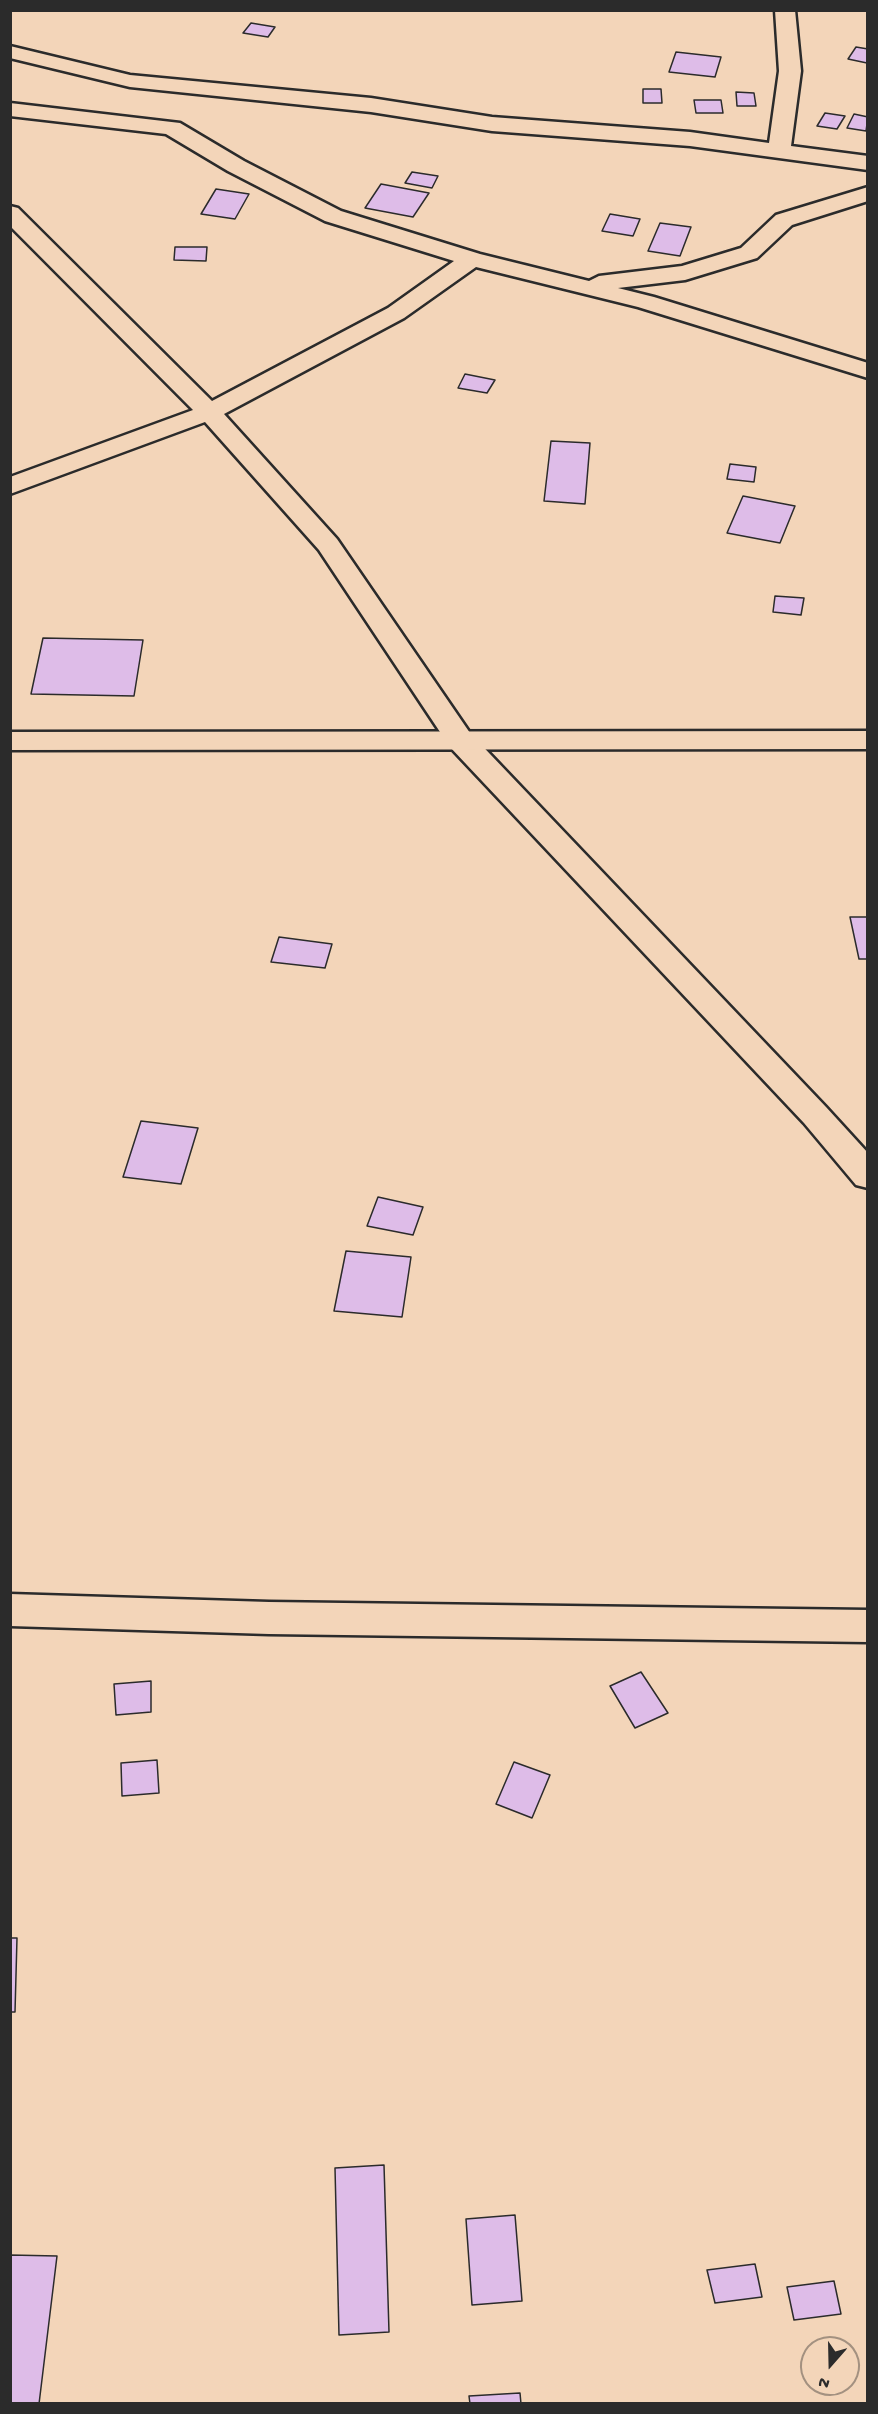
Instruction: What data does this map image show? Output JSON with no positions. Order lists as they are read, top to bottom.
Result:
{
  "north": "bottom"
}
